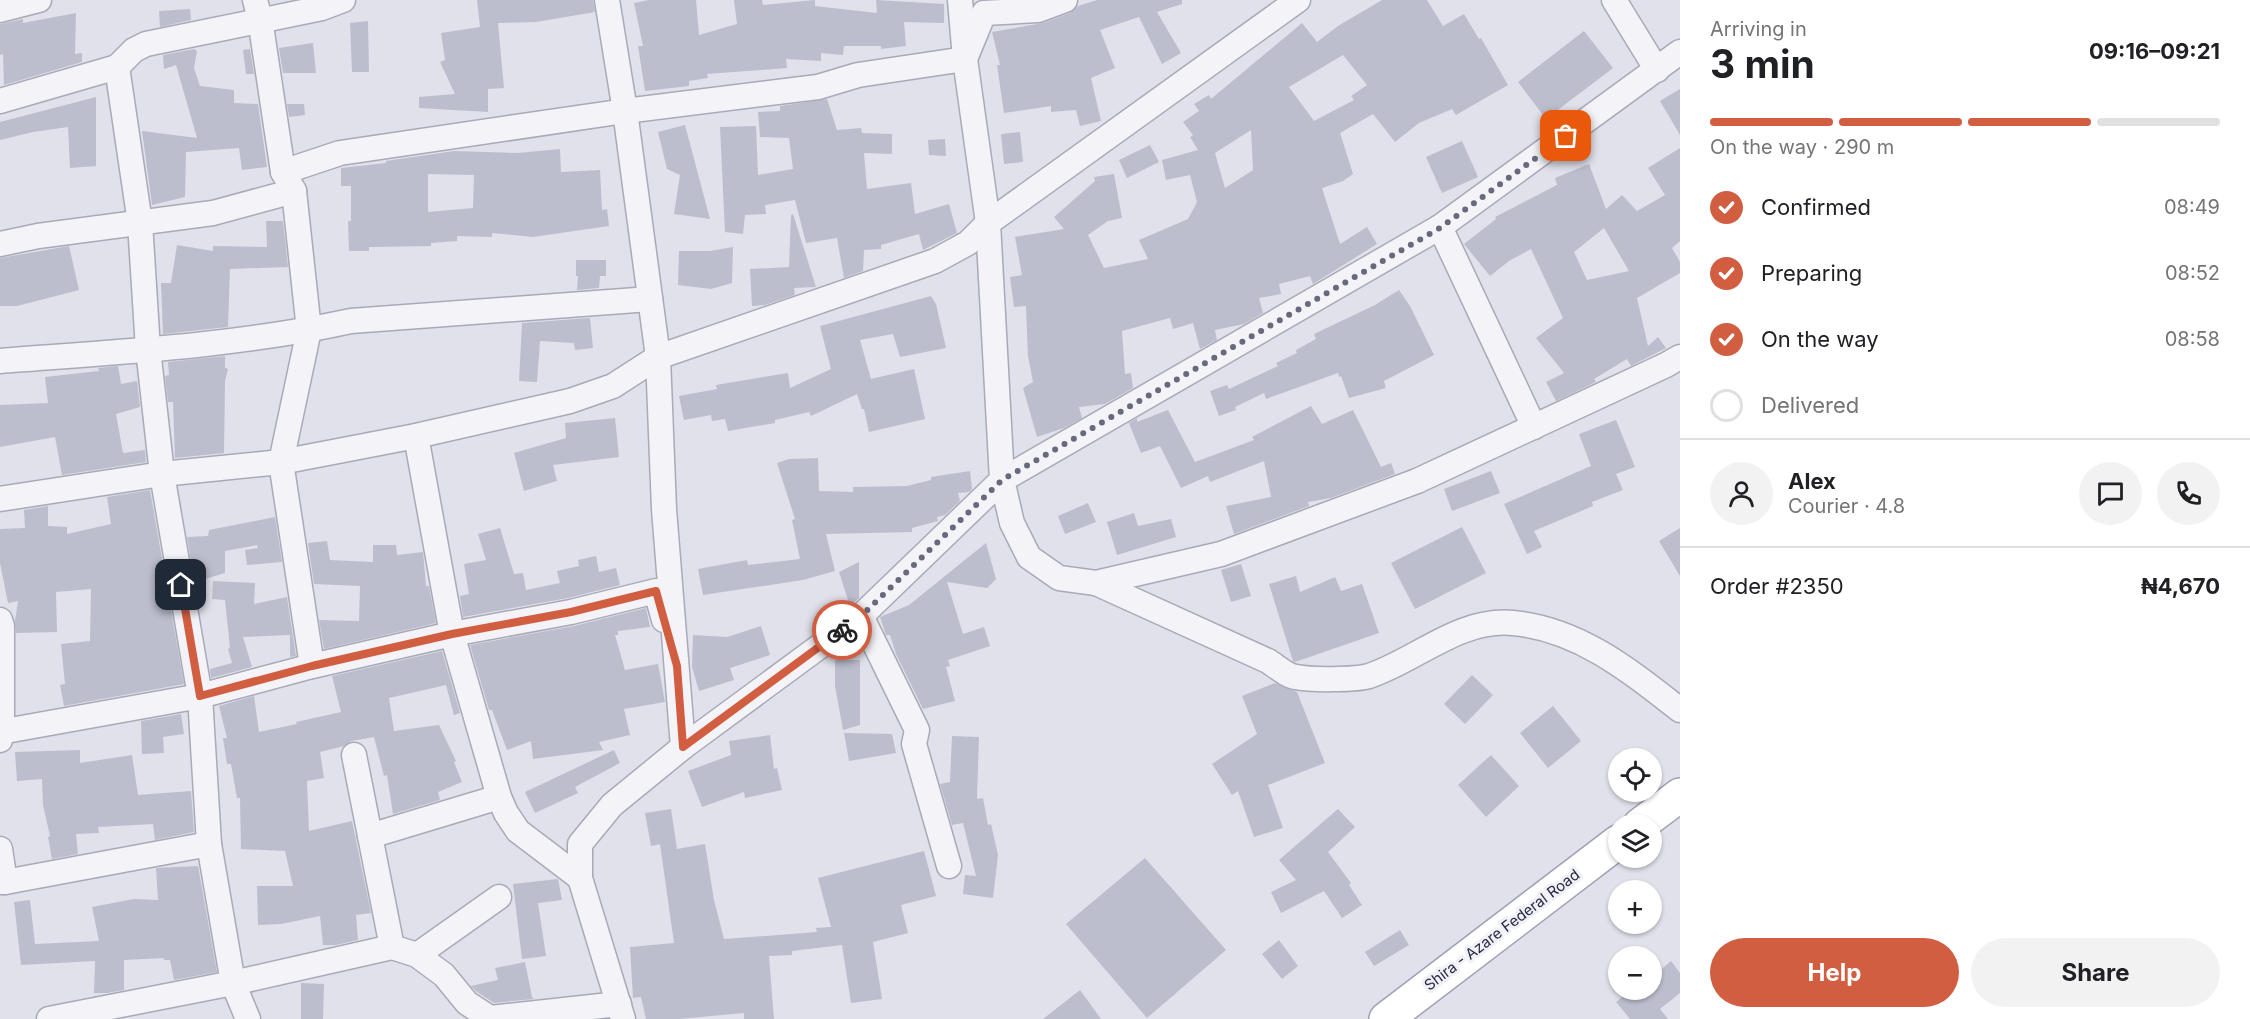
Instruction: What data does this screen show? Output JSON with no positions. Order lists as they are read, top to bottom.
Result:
{
  "streets": {
    "main road": ["Shira - Azare Federal Road"]
  },
  "page": {
    "heading": ["3 min", "Arriving in", "09:16–09:21"],
    "panel": [
      "Alex",
      "Courier · 4.8",
      "Order #2350",
      "₦4,670"
    ],
    "bar": "On the way · 290 m",
    "list": [
      ["Confirmed", "08:49"],
      ["Preparing", "08:52"],
      ["On the way", "08:58"],
      "Delivered"
    ],
    "map_buttons": ["+", "−"],
    "buttons": ["Help", "Share"]
  }
}
